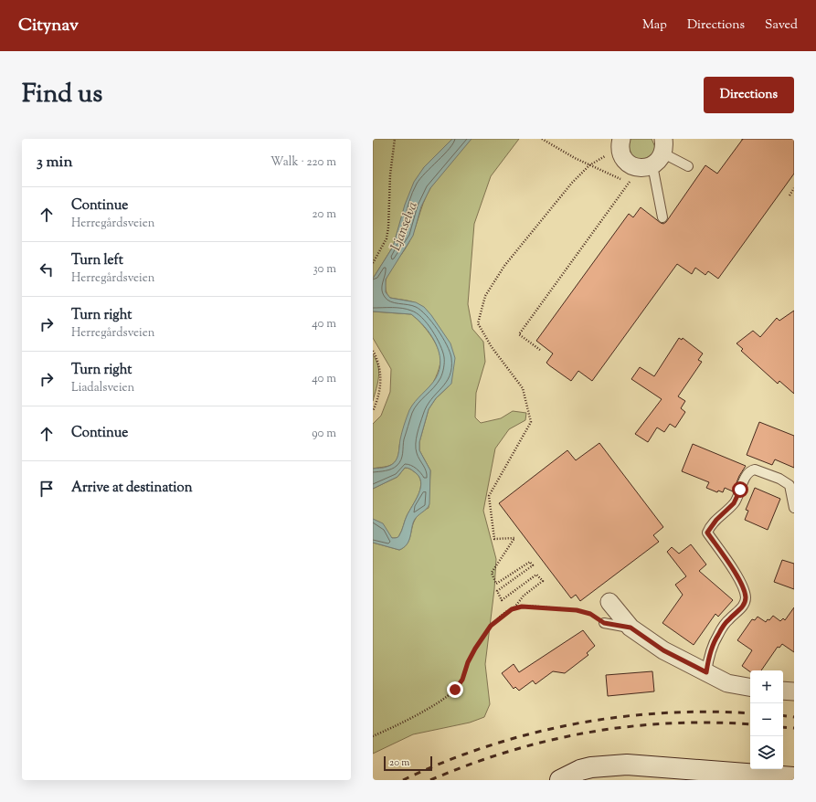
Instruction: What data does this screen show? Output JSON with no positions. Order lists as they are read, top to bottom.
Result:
{
  "water": ["Ljanselva"],
  "scale_bar": "20 m",
  "page": {
    "header": "Citynav",
    "nav": ["Map", "Directions", "Saved"],
    "title": "Find us",
    "buttons": "Directions",
    "heading": ["3 min", "Walk · 220 m"],
    "list": [
      ["Continue", "Herregårdsveien", "20 m"],
      ["Turn left", "Herregårdsveien", "30 m"],
      ["Turn right", "Herregårdsveien", "40 m"],
      ["Turn right", "Liadalsveien", "40 m"],
      ["Continue", "90 m"],
      "Arrive at destination"
    ],
    "map_buttons": ["+", "−"],
    "scale": "20 m"
  }
}
